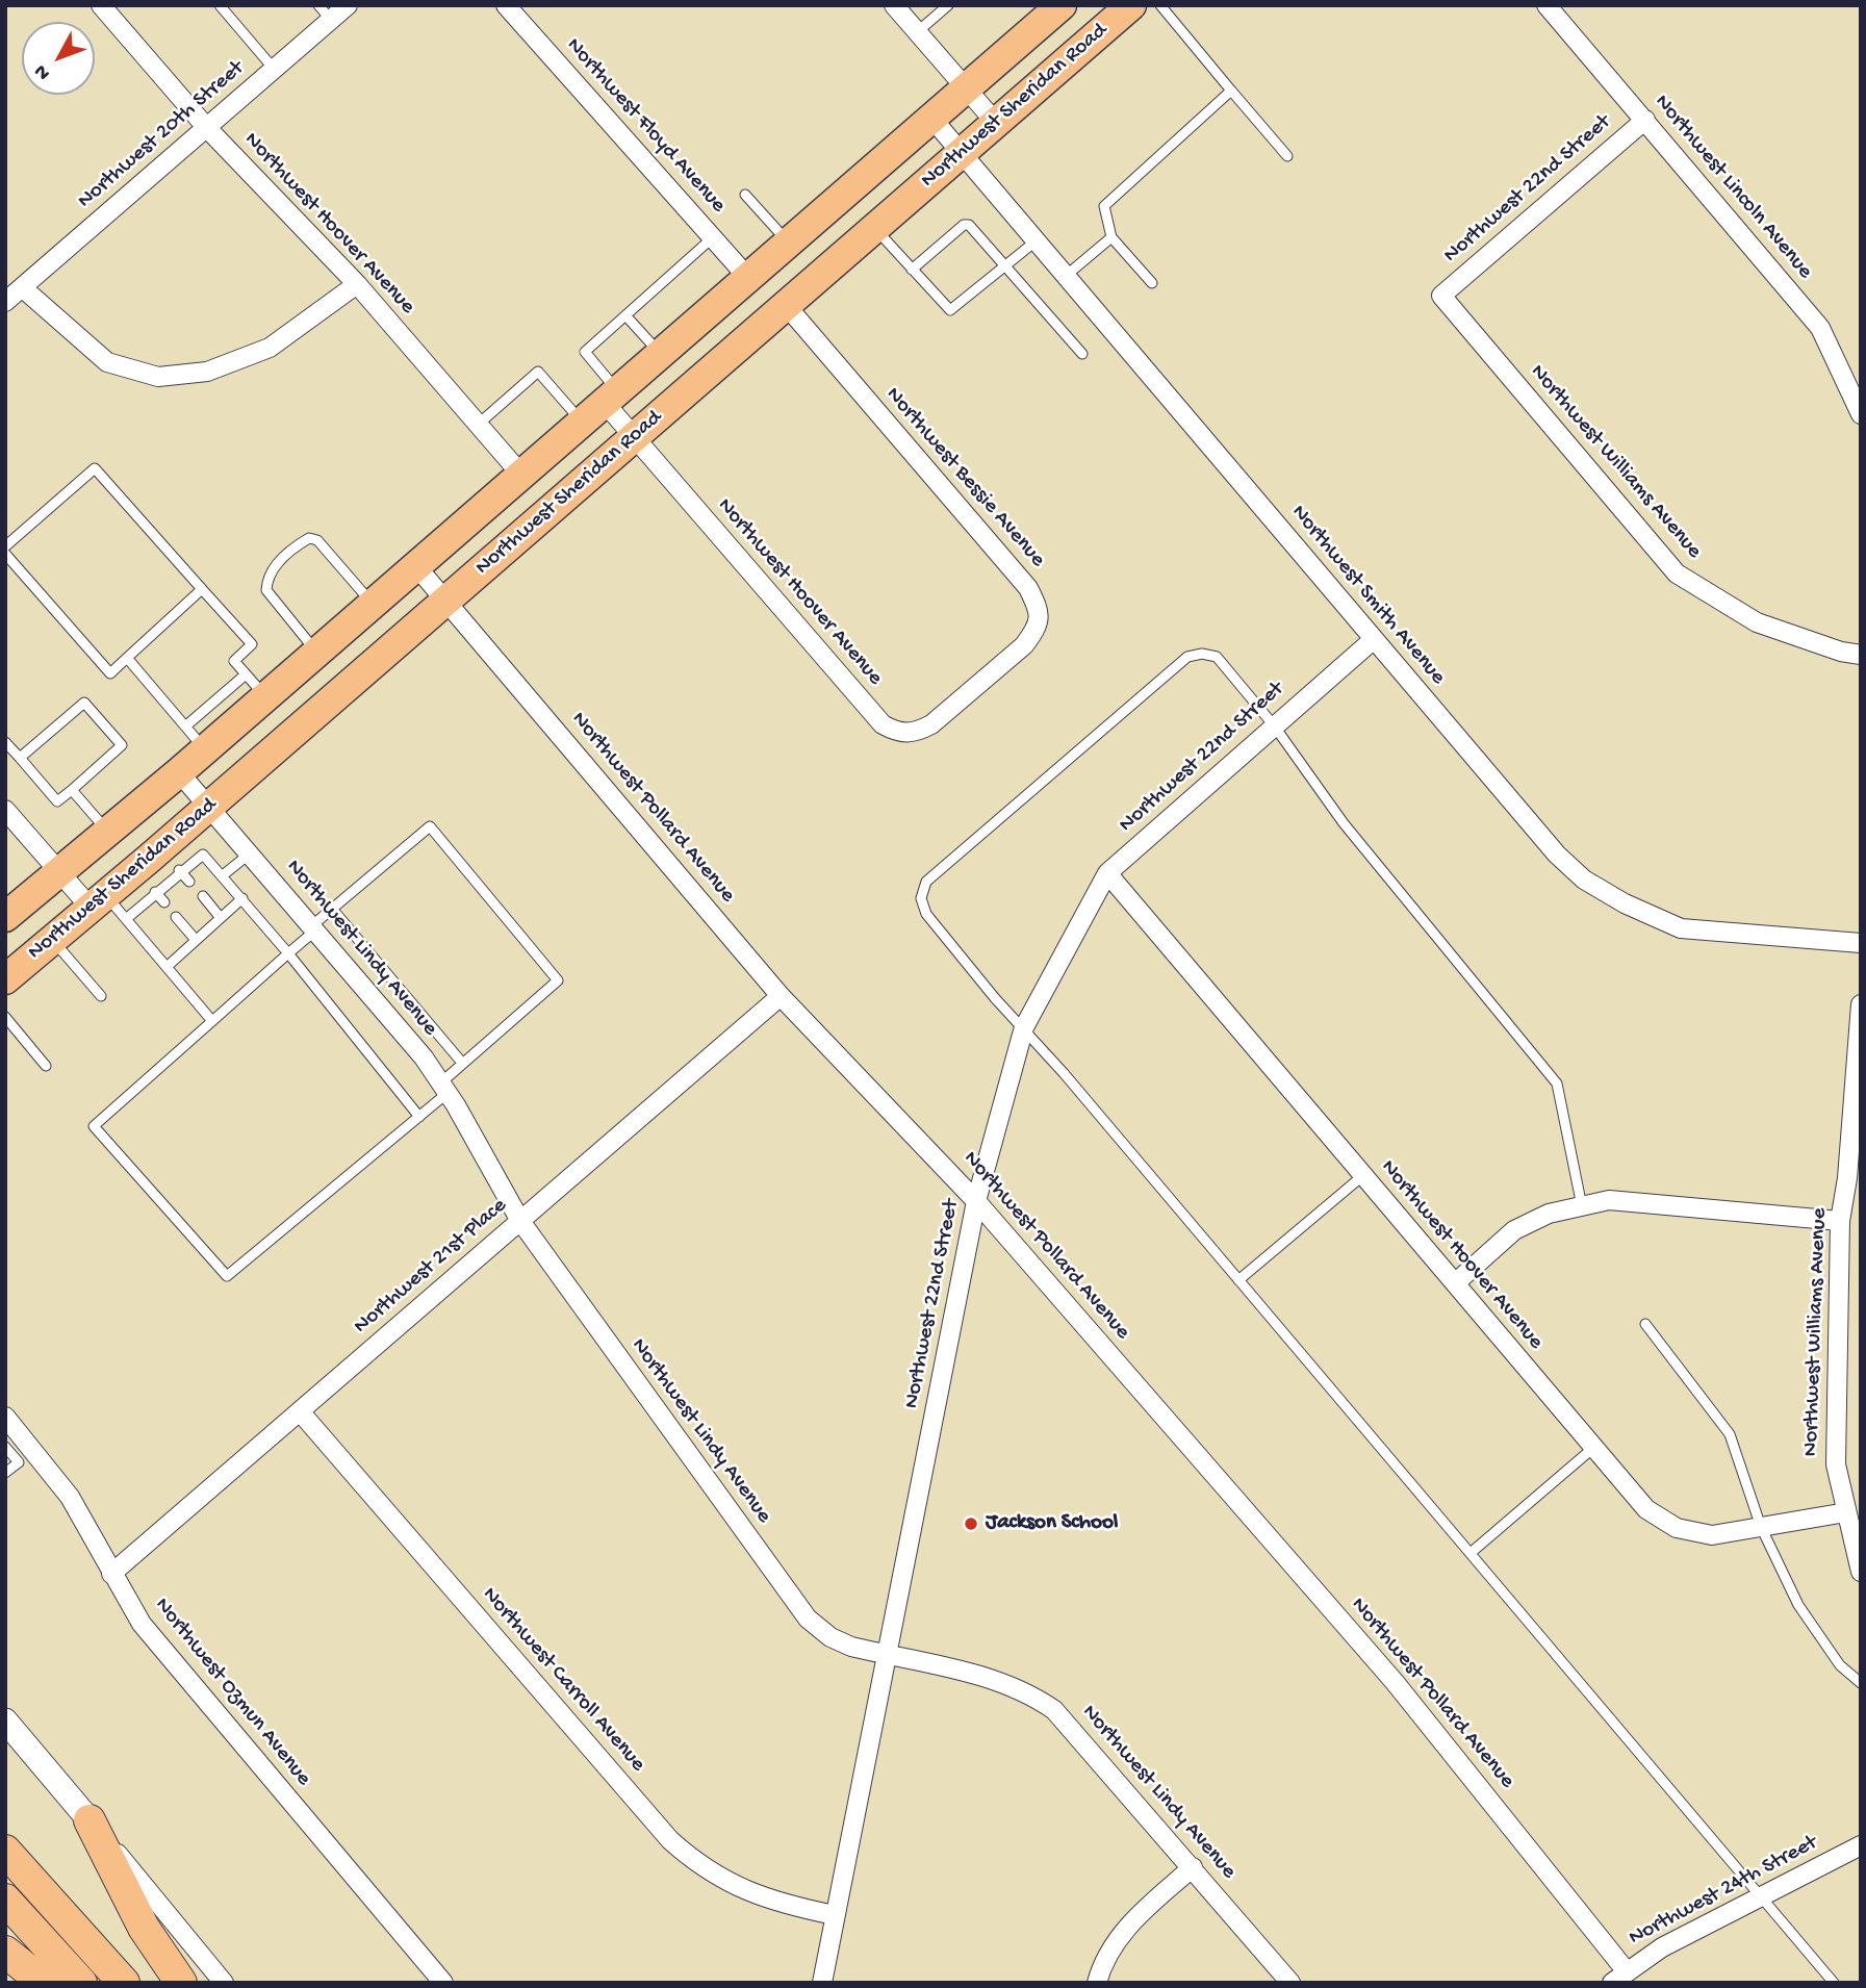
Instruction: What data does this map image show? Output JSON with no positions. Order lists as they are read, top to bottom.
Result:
{
  "streets": {
    "main road": ["Northwest Sheridan Road"],
    "street": [
      "Northwest Floyd Avenue",
      "Northwest 20th Street",
      "Northwest Lincoln Avenue",
      "Northwest 22nd Street",
      "Northwest Hoover Avenue",
      "Northwest Williams Avenue",
      "Northwest Bessie Avenue",
      "Northwest Smith Avenue",
      "Northwest Pollard Avenue",
      "Northwest Lindy Avenue",
      "Northwest 21st Place",
      "Northwest Carroll Avenue",
      "Northwest Ozmun Avenue",
      "Northwest 24th Street"
    ]
  },
  "crossings": [
    ["Northwest Sheridan Road", "Northwest Floyd Avenue"],
    ["Northwest Sheridan Road", "Northwest Hoover Avenue"],
    ["Northwest Sheridan Road", "Northwest Bessie Avenue"],
    ["Northwest Sheridan Road", "Northwest Smith Avenue"],
    ["Northwest Sheridan Road", "Northwest Pollard Avenue"],
    ["Northwest Sheridan Road", "Northwest Lindy Avenue"],
    ["Northwest 20th Street", "Northwest Hoover Avenue"],
    ["Northwest Lincoln Avenue", "Northwest 22nd Street"],
    ["Northwest 22nd Street", "Northwest Hoover Avenue"],
    ["Northwest 22nd Street", "Northwest Williams Avenue"],
    ["Northwest 22nd Street", "Northwest Smith Avenue"],
    ["Northwest 22nd Street", "Northwest Pollard Avenue"],
    ["Northwest 22nd Street", "Northwest Lindy Avenue"],
    ["Northwest 22nd Street", "Northwest Carroll Avenue"],
    ["Northwest Hoover Avenue", "Northwest Williams Avenue"],
    ["Northwest Hoover Avenue", "Northwest Bessie Avenue"],
    ["Northwest Pollard Avenue", "Northwest 21st Place"],
    ["Northwest Pollard Avenue", "Northwest 24th Street"],
    ["Northwest Lindy Avenue", "Northwest 21st Place"],
    ["Northwest 21st Place", "Northwest Carroll Avenue"],
    ["Northwest 21st Place", "Northwest Ozmun Avenue"]
  ],
  "places": ["Jackson School"],
  "north": "bottom left"
}
